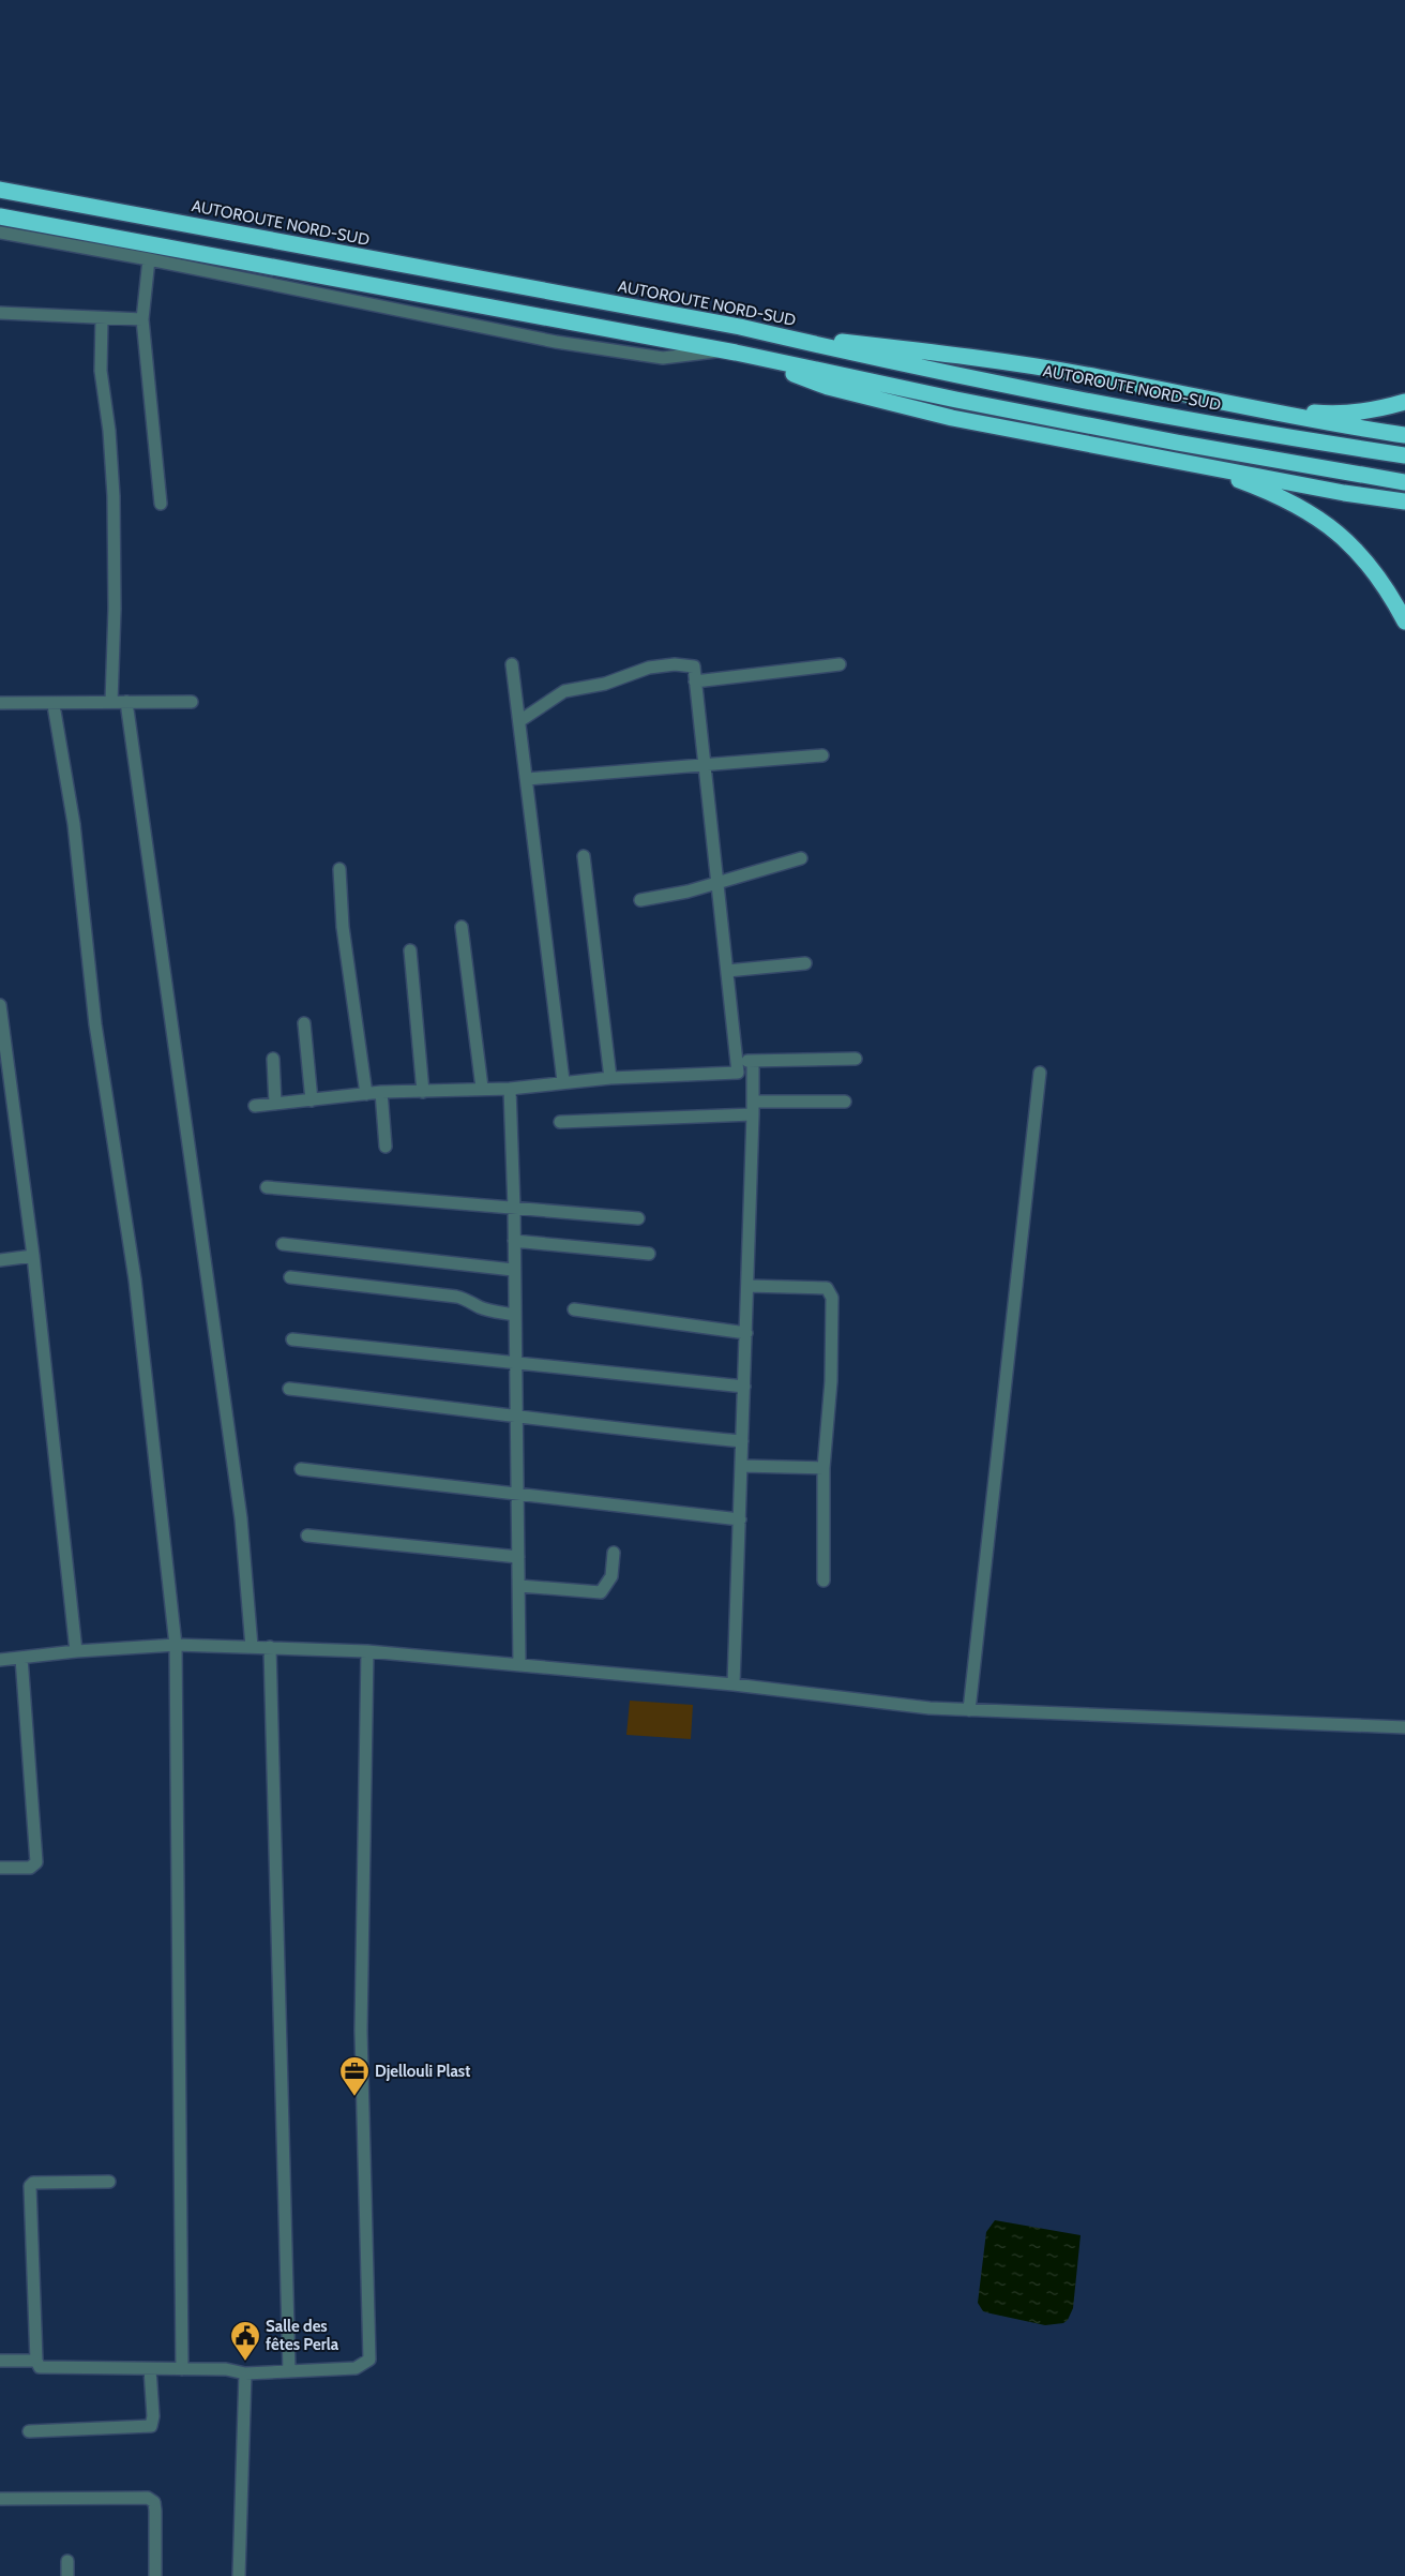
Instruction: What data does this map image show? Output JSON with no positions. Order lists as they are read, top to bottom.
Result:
{
  "streets": {
    "highway": ["AUTOROUTE NORD-SUD"]
  },
  "places": {
    "office": ["Djellouli Plast"],
    "public building": ["Salle des fêtes Perla"]
  }
}
